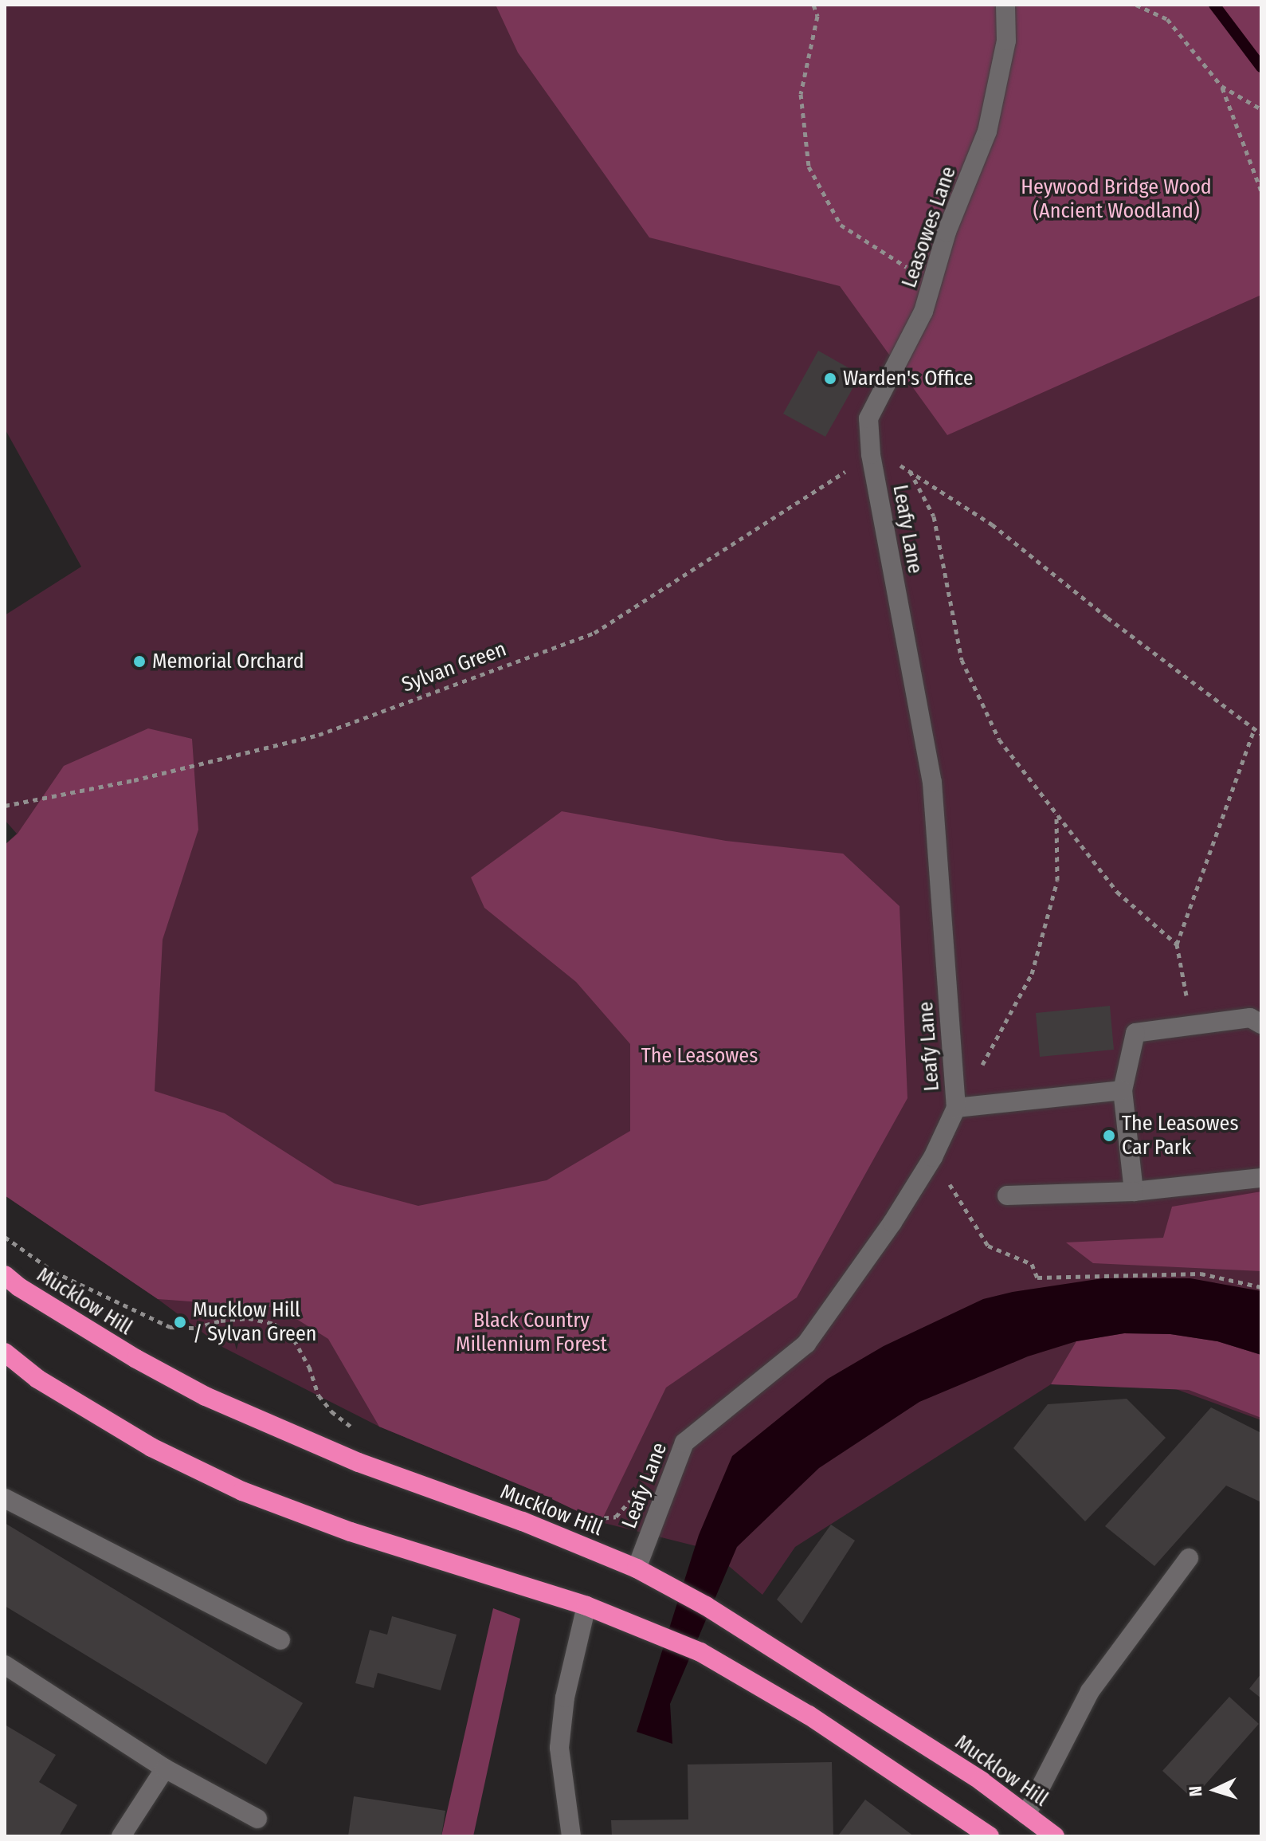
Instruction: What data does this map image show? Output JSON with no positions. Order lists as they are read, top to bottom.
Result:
{
  "streets": {
    "highway": ["Mucklow Hill"],
    "lane": ["Leasowes Lane", "Leafy Lane"],
    "path": ["Sylvan Green"]
  },
  "crossings": [
    ["Leasowes Lane", "Leafy Lane"],
    ["Leasowes Lane", "Sylvan Green"],
    ["Leafy Lane", "Sylvan Green"],
    ["Leafy Lane", "Mucklow Hill"]
  ],
  "parks": ["Heywood Bridge Wood (Ancient Woodland)", "The Leasowes", "Black Country Millennium Forest"],
  "places": [
    "Warden's Office",
    "Memorial Orchard",
    "The Leasowes Car Park",
    "Mucklow Hill / Sylvan Green"
  ],
  "north": "left"
}
